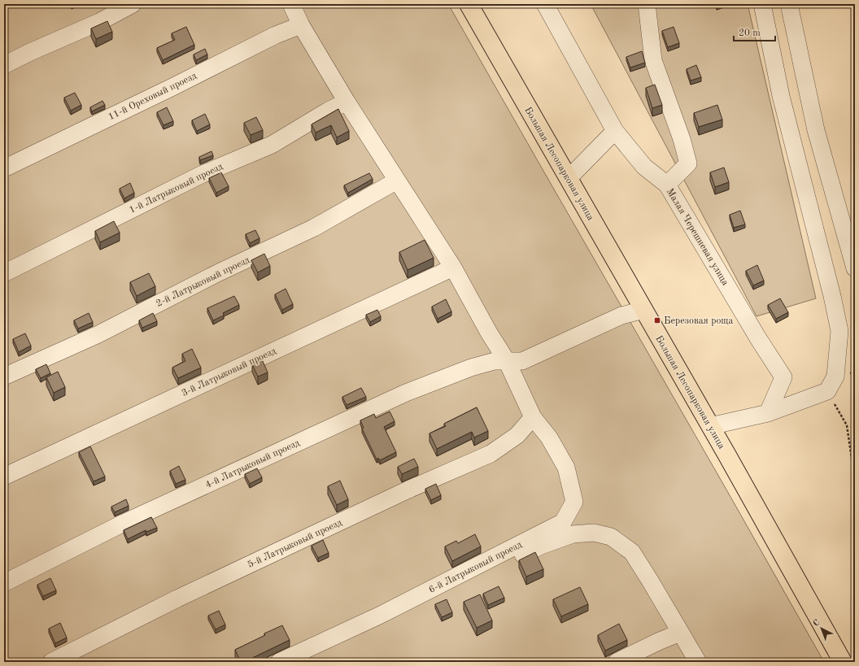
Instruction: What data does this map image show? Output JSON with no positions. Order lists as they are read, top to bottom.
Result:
{
  "streets": {
    "main road": ["Большая Лесопарковая улица"],
    "street": [
      "11-й Ореховый проезд",
      "1-й Латрыковый проезд",
      "Малая Черешневая улица",
      "2-й Латрыковый проезд",
      "3-й Латрыковый проезд",
      "4-й Латрыковый проезд",
      "5-й Латрыковый проезд",
      "6-й Латрыковый проезд"
    ]
  },
  "crossings": [
    ["11-й Ореховый проезд", "6-й Латрыковый проезд"],
    ["Большая Лесопарковая улица", "4-й Латрыковый проезд"],
    ["1-й Латрыковый проезд", "6-й Латрыковый проезд"],
    ["2-й Латрыковый проезд", "6-й Латрыковый проезд"],
    ["3-й Латрыковый проезд", "6-й Латрыковый проезд"],
    ["4-й Латрыковый проезд", "6-й Латрыковый проезд"],
    ["5-й Латрыковый проезд", "6-й Латрыковый проезд"]
  ],
  "places": {
    "transit": ["Березовая роща"]
  },
  "scale_bar": "20 m",
  "north": "top left"
}
